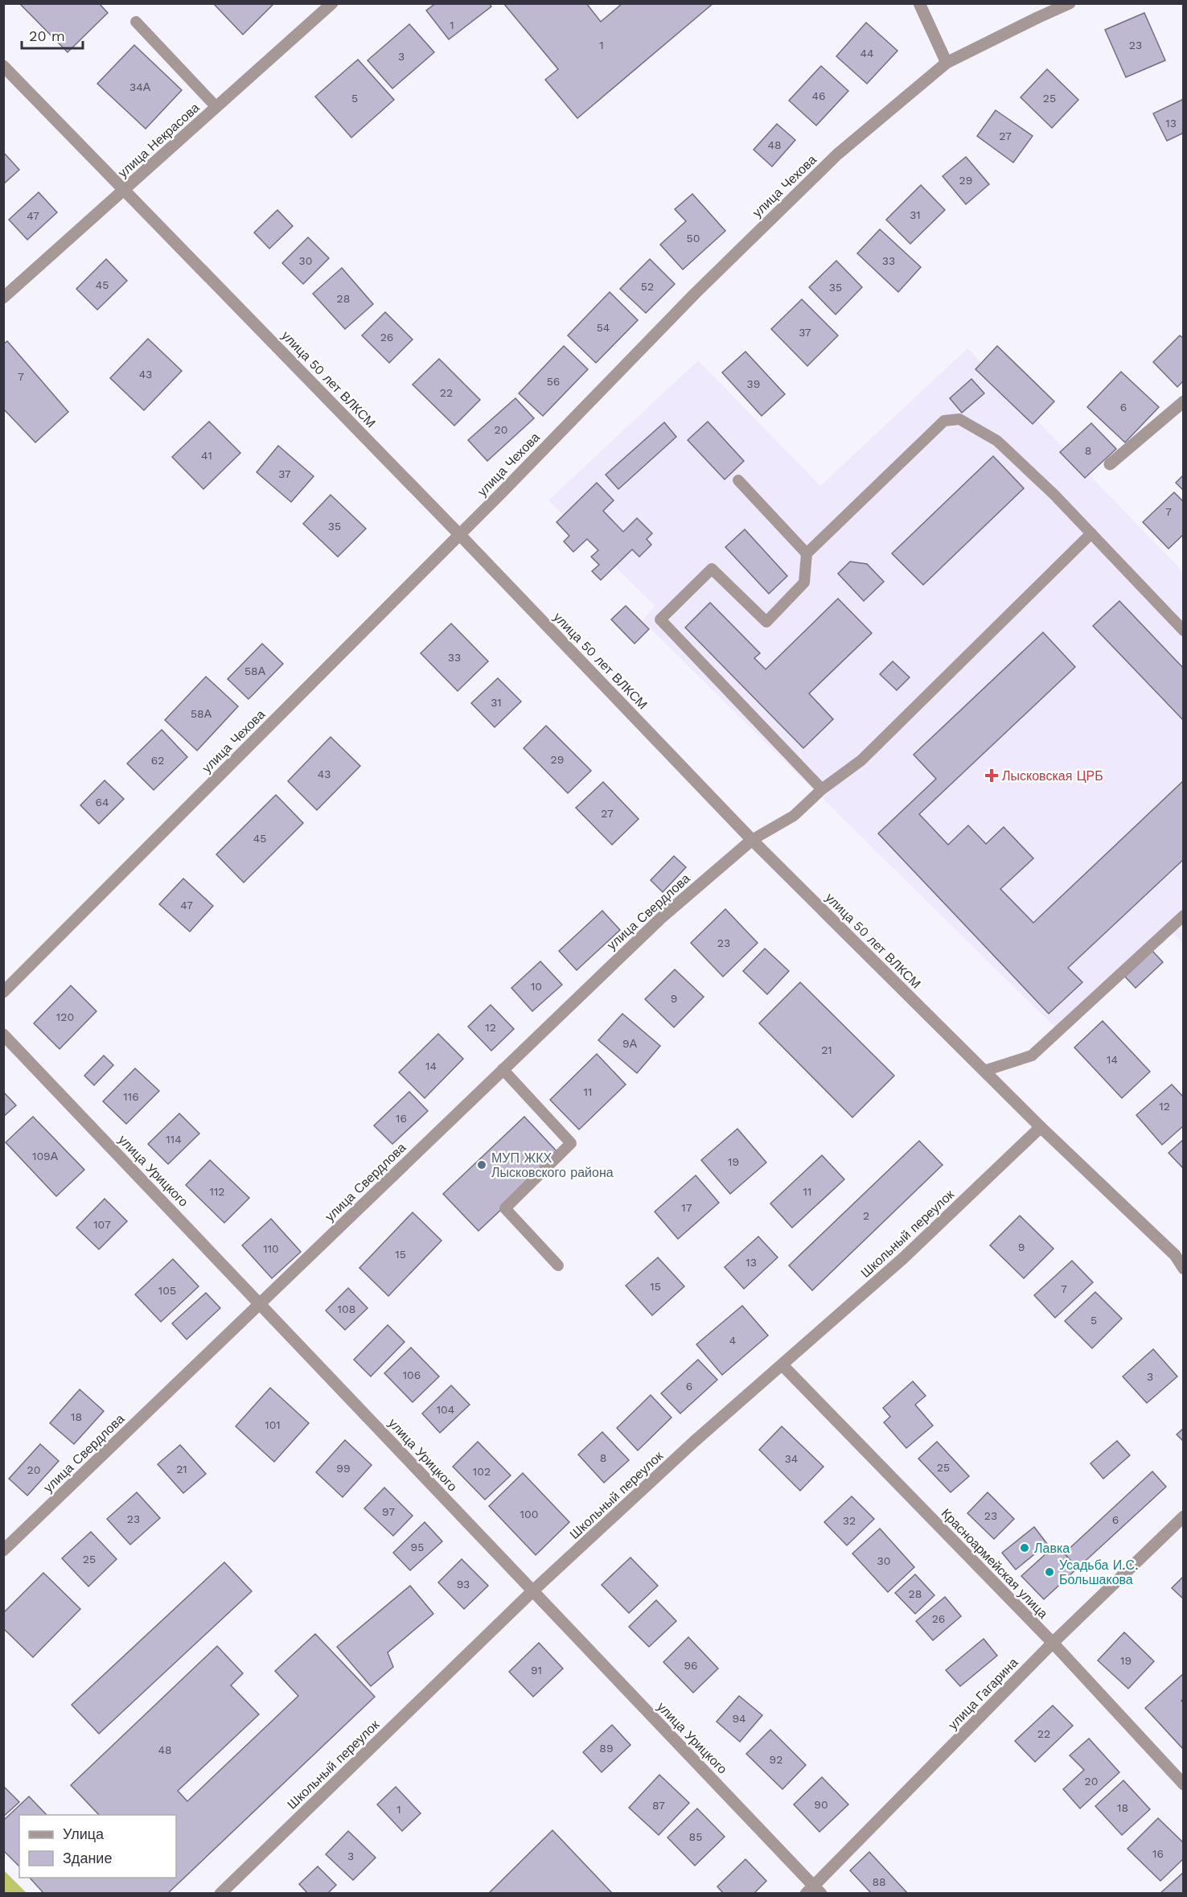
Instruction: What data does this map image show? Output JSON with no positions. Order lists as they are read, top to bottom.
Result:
{
  "streets": {
    "street": [
      "улица Некрасова",
      "улица Чехова",
      "улица 50 лет ВЛКСМ",
      "улица Свердлова",
      "улица Урицкого",
      "Школьный переулок",
      "Красноармейская улица",
      "улица Гагарина"
    ]
  },
  "crossings": [
    ["улица Некрасова", "улица 50 лет ВЛКСМ"],
    ["улица Чехова", "улица 50 лет ВЛКСМ"],
    ["улица 50 лет ВЛКСМ", "улица Свердлова"],
    ["улица 50 лет ВЛКСМ", "Школьный переулок"],
    ["улица Свердлова", "улица Урицкого"],
    ["улица Урицкого", "Школьный переулок"],
    ["улица Урицкого", "улица Гагарина"],
    ["Школьный переулок", "Красноармейская улица"],
    ["Красноармейская улица", "улица Гагарина"]
  ],
  "places": {
    "health": ["Лысковская ЦРБ"],
    "other": ["МУП ЖКХ Лысковского района", "Лавка", "Усадьба И.С. Большакова"]
  },
  "house_numbers": [
    "1",
    "1",
    "23",
    "44",
    "3",
    "34А",
    "46",
    "5",
    "25",
    "13",
    "27",
    "48",
    "29",
    "31",
    "47",
    "50",
    "30",
    "33",
    "45",
    "52",
    "35",
    "28",
    "54",
    "37",
    "26",
    "43",
    "7",
    "56",
    "39",
    "22",
    "6",
    "20",
    "8",
    "41",
    "37",
    "7",
    "35",
    "33",
    "58А",
    "31",
    "58А",
    "29",
    "62",
    "43",
    "64",
    "27",
    "45",
    "47",
    "23",
    "10",
    "9",
    "120",
    "12",
    "9А",
    "21",
    "14",
    "14",
    "11",
    "116",
    "12",
    "16",
    "114",
    "109А",
    "19",
    "112",
    "11",
    "17",
    "2",
    "107",
    "9",
    "110",
    "15",
    "13",
    "15",
    "7",
    "105",
    "108",
    "5",
    "4",
    "106",
    "3",
    "6",
    "104",
    "18",
    "101",
    "8",
    "34",
    "25",
    "99",
    "21",
    "20",
    "102",
    "97",
    "100",
    "23",
    "23",
    "6",
    "32",
    "95",
    "25",
    "30",
    "93",
    "28",
    "26",
    "19",
    "96",
    "91",
    "94",
    "22",
    "89",
    "48",
    "92",
    "20",
    "90",
    "87",
    "18",
    "1",
    "85",
    "16",
    "3",
    "88"
  ],
  "legend": ["Улица", "Здание"],
  "scale_bar": "20 m"
}
